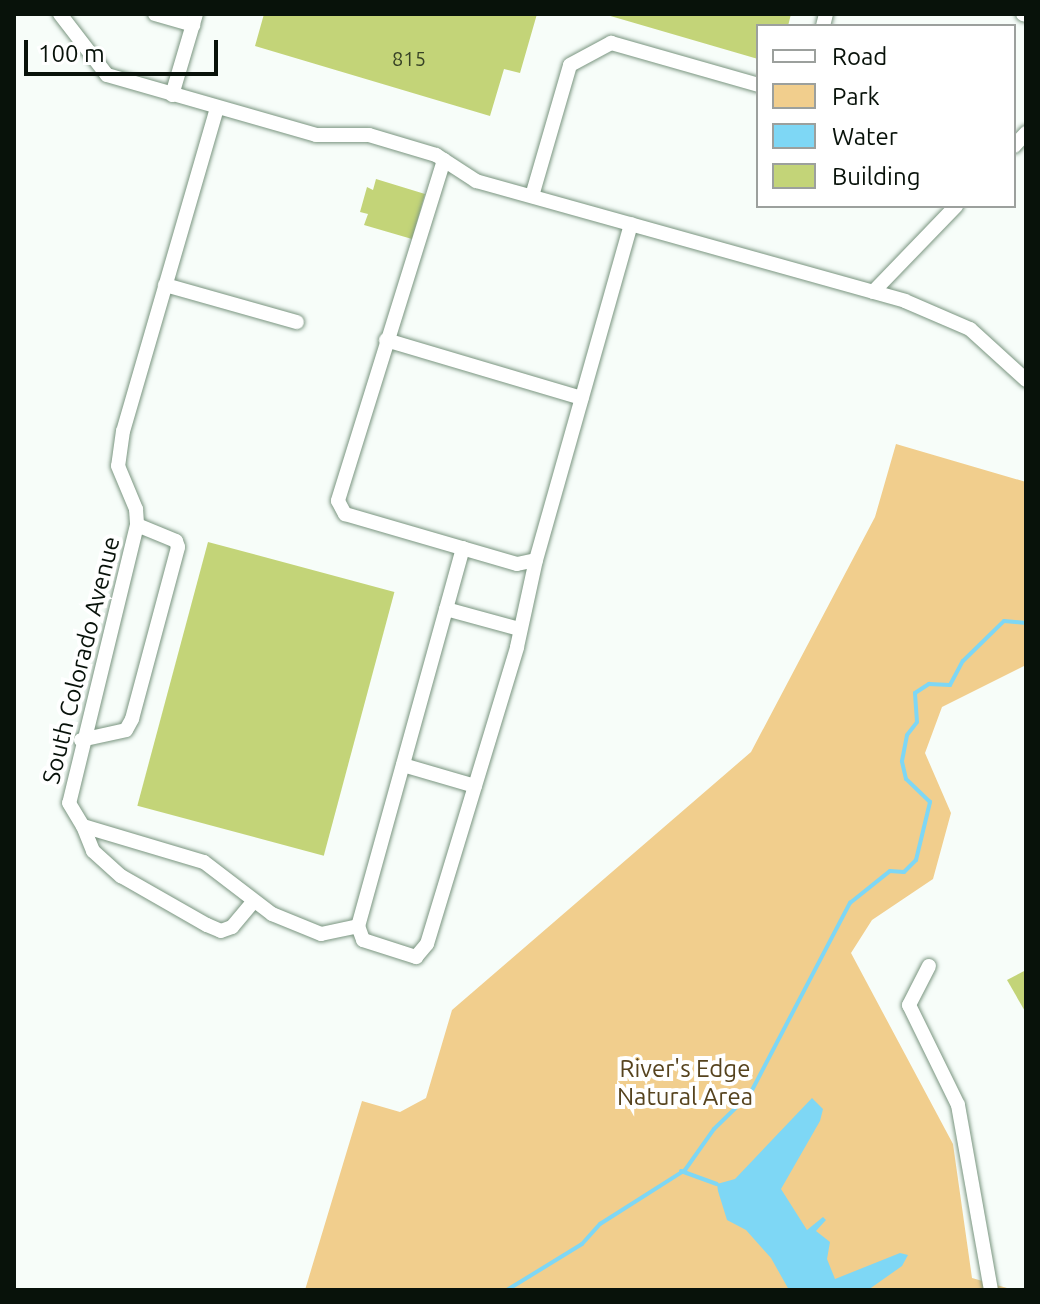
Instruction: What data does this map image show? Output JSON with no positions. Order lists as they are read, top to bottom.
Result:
{
  "streets": {
    "street": ["South Colorado Avenue"]
  },
  "parks": ["River's Edge Natural Area"],
  "house_numbers": ["815"],
  "legend": [
    "Road",
    "Park",
    "Water",
    "Building"
  ],
  "scale_bar": "100 m"
}
